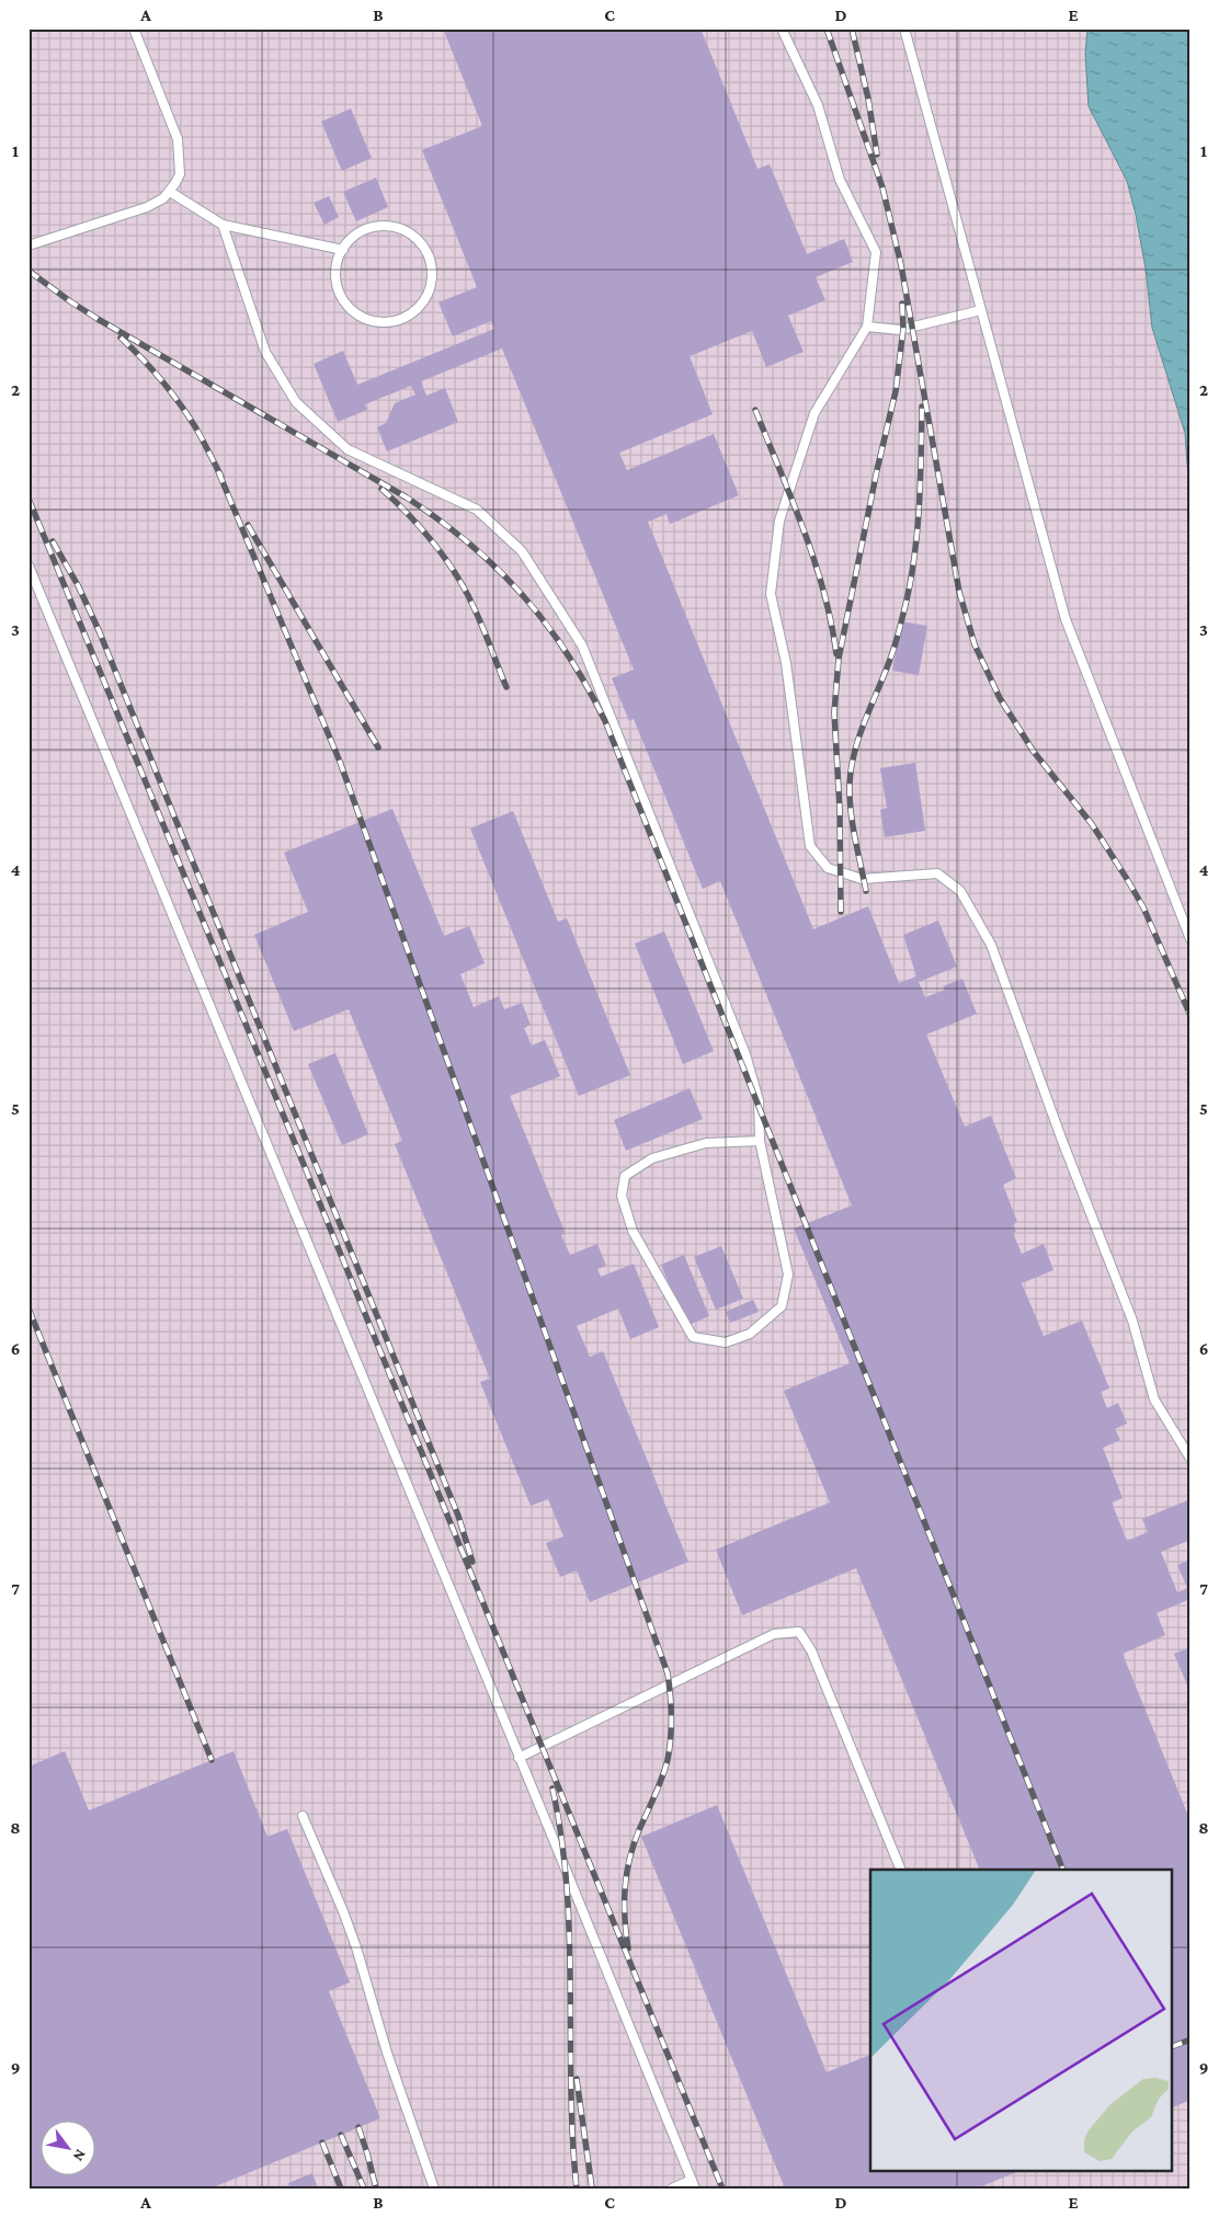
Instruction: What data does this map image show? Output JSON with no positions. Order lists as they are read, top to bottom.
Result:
{
  "north": "bottom right",
  "grid": {
    "columns": [
      "A",
      "B",
      "C",
      "D",
      "E"
    ],
    "rows": [
      "1",
      "2",
      "3",
      "4",
      "5",
      "6",
      "7",
      "8",
      "9"
    ]
  }
}
